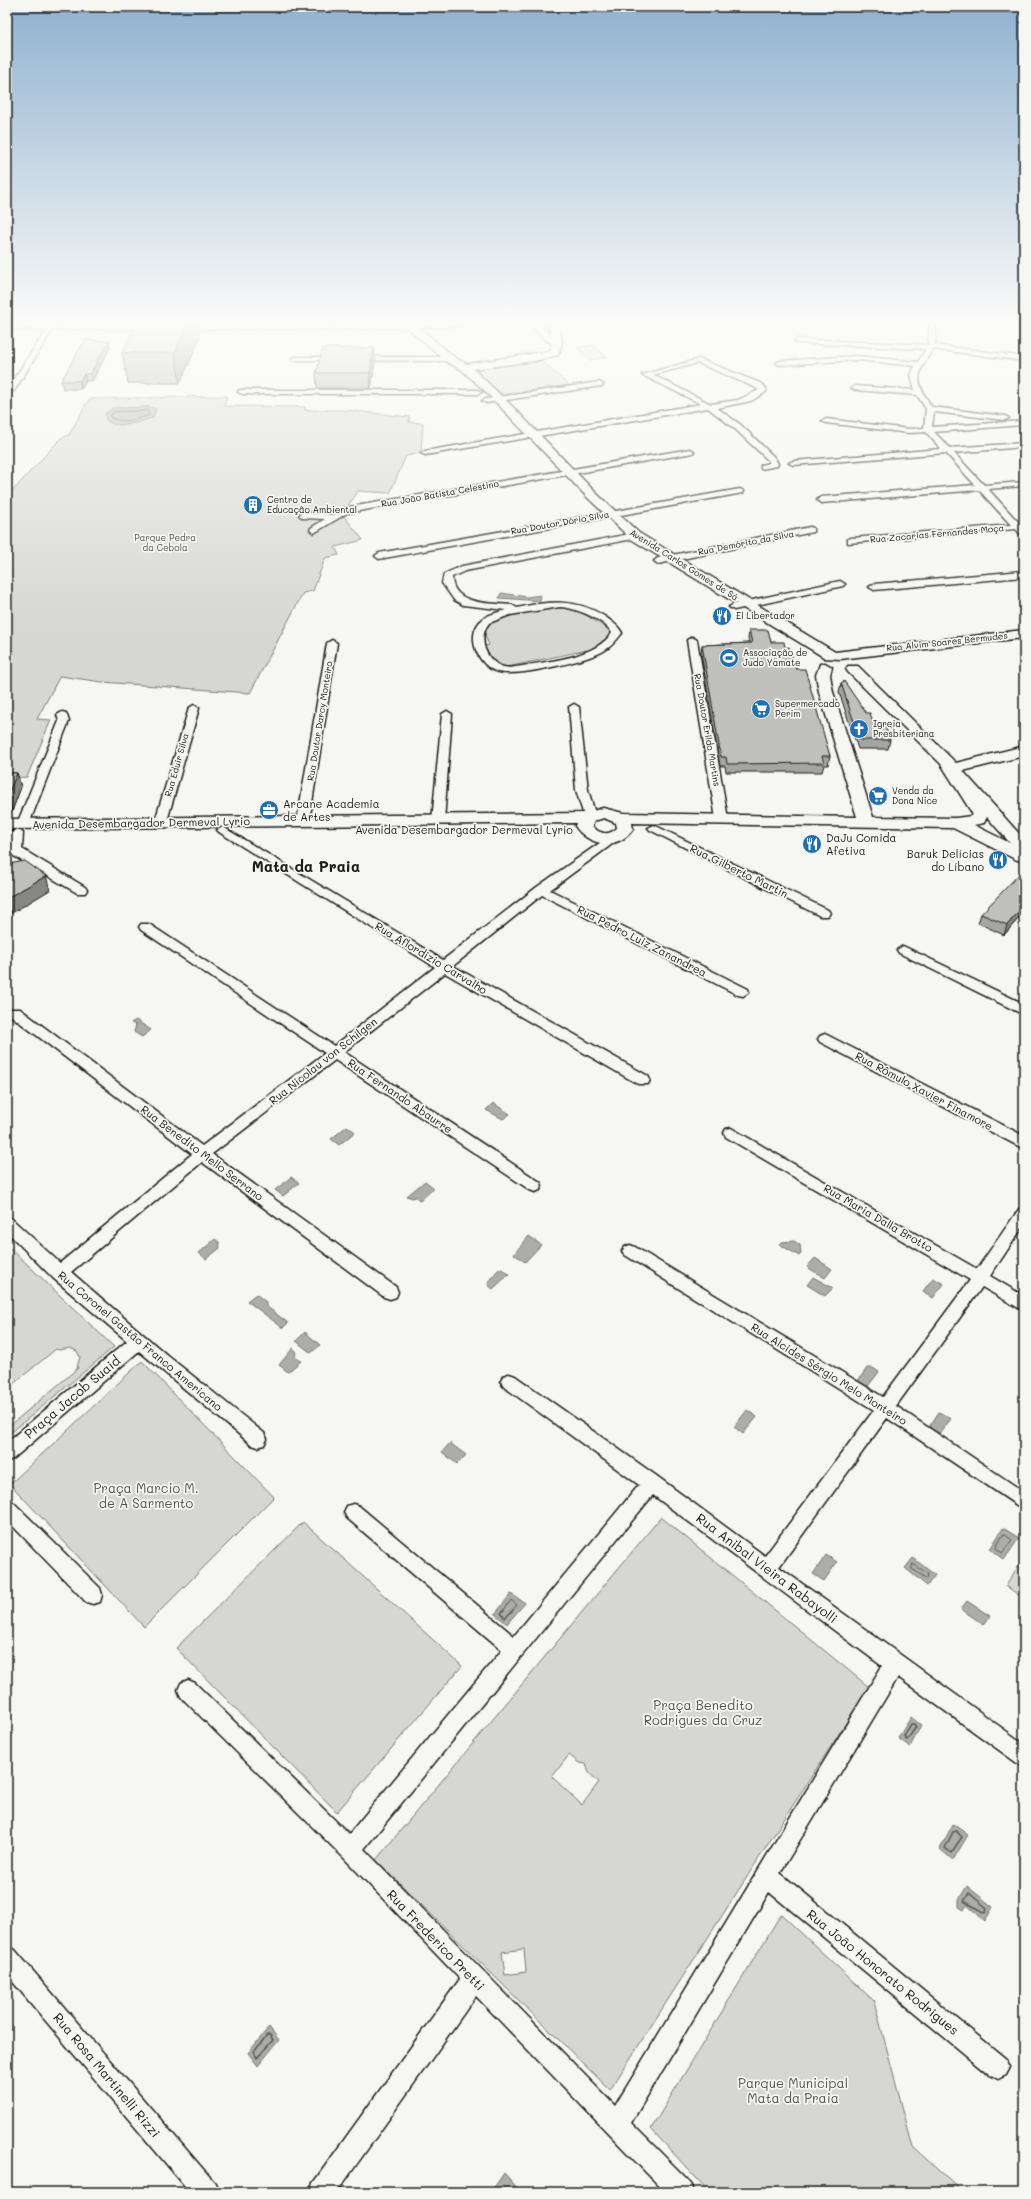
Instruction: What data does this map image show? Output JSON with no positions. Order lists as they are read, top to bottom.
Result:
{
  "streets": {
    "street": [
      "Rua João Batista Celestino",
      "Rua Doutor Dório Silva",
      "Rua Zacarias Fernandes Moça",
      "Rua Demórito da Silva",
      "Avenida Carlos Gomes de Sá",
      "Rua Alvim Soares Bermudes",
      "Rua Doutor Darcy Monteiro",
      "Rua Doutor Erildo Martins",
      "Rua Eduir Silva",
      "Avenida Desembargador Dermeval Lyrio",
      "Rua Gilberto Martin",
      "Rua Pedro Luiz Zanandrea",
      "Rua Aflordizio Carvalho",
      "Rua Nicolau von Schilgen",
      "Rua Rômulo Xavier Finamore",
      "Rua Fernando Abaurre",
      "Rua Benedito Mello Serrano",
      "Rua Maria Dalla Brotto",
      "Rua Coronel Gastão Franco Americano",
      "Rua Alcides Sérgio Melo Monteiro",
      "Praça Jacob Suaid",
      "Rua Anibal Vieira Rabayolli",
      "Rua Frederico Pretti",
      "Rua João Honorato Rodrigues",
      "Rua Rosa Martinelli Rizzi"
    ]
  },
  "crossings": [
    ["Rua João Batista Celestino", "Avenida Carlos Gomes de Sá"],
    ["Rua Doutor Dório Silva", "Avenida Carlos Gomes de Sá"],
    ["Rua Demórito da Silva", "Avenida Carlos Gomes de Sá"],
    ["Avenida Carlos Gomes de Sá", "Rua Alvim Soares Bermudes"],
    ["Rua Doutor Darcy Monteiro", "Avenida Desembargador Dermeval Lyrio"],
    ["Rua Eduir Silva", "Avenida Desembargador Dermeval Lyrio"],
    ["Avenida Desembargador Dermeval Lyrio", "Rua Aflordizio Carvalho"],
    ["Rua Pedro Luiz Zanandrea", "Rua Nicolau von Schilgen"],
    ["Rua Aflordizio Carvalho", "Rua Nicolau von Schilgen"],
    ["Rua Nicolau von Schilgen", "Rua Fernando Abaurre"],
    ["Rua Nicolau von Schilgen", "Rua Benedito Mello Serrano"],
    ["Rua Nicolau von Schilgen", "Rua Coronel Gastão Franco Americano"],
    ["Rua Coronel Gastão Franco Americano", "Praça Jacob Suaid"]
  ],
  "districts": ["Mata da Praia"],
  "parks": [
    "Parque Pedra da Cebola",
    "Praça Marcio M. de A Sarmento",
    "Praça Benedito Rodrigues da Cruz",
    "Parque Municipal Mata da Praia"
  ],
  "places": {
    "building": ["Centro de Educação Ambiental"],
    "restaurant": ["El Libertador", "DaJu Comida Afetiva", "Baruk Delícias do Líbano"],
    "sports": ["Associação de Judo Yamate"],
    "supermarket": ["Supermercado Perim", "Venda da Dona Nice"],
    "church": ["Igreja Presbiteriana"],
    "office": ["Arcane Academia de Artes"]
  }
}
